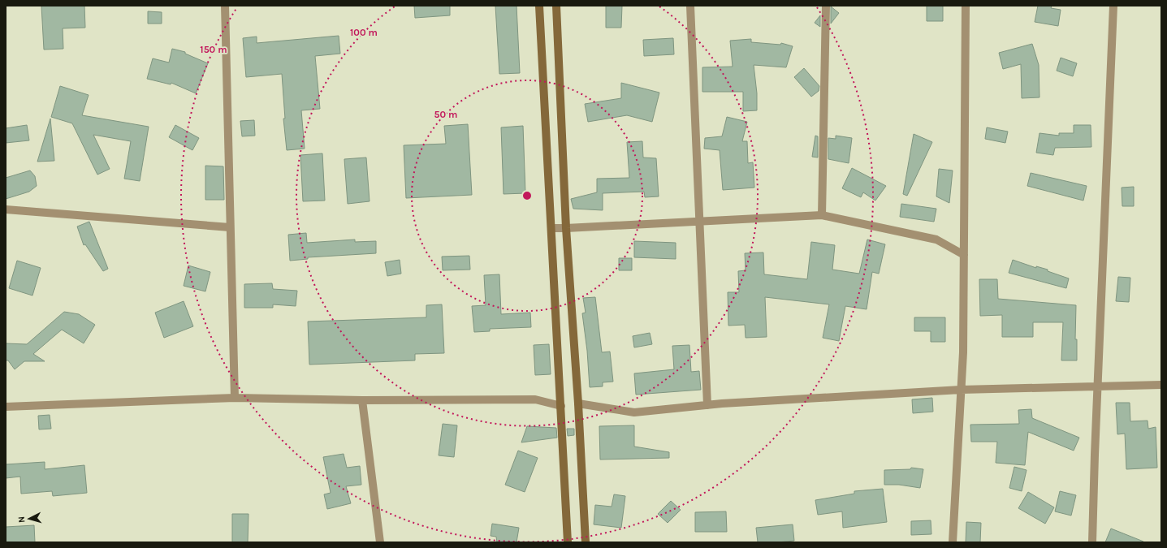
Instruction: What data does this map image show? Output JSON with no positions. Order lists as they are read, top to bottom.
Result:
{
  "north": "left",
  "rings": ["100 m", "150 m", "50 m"]
}
